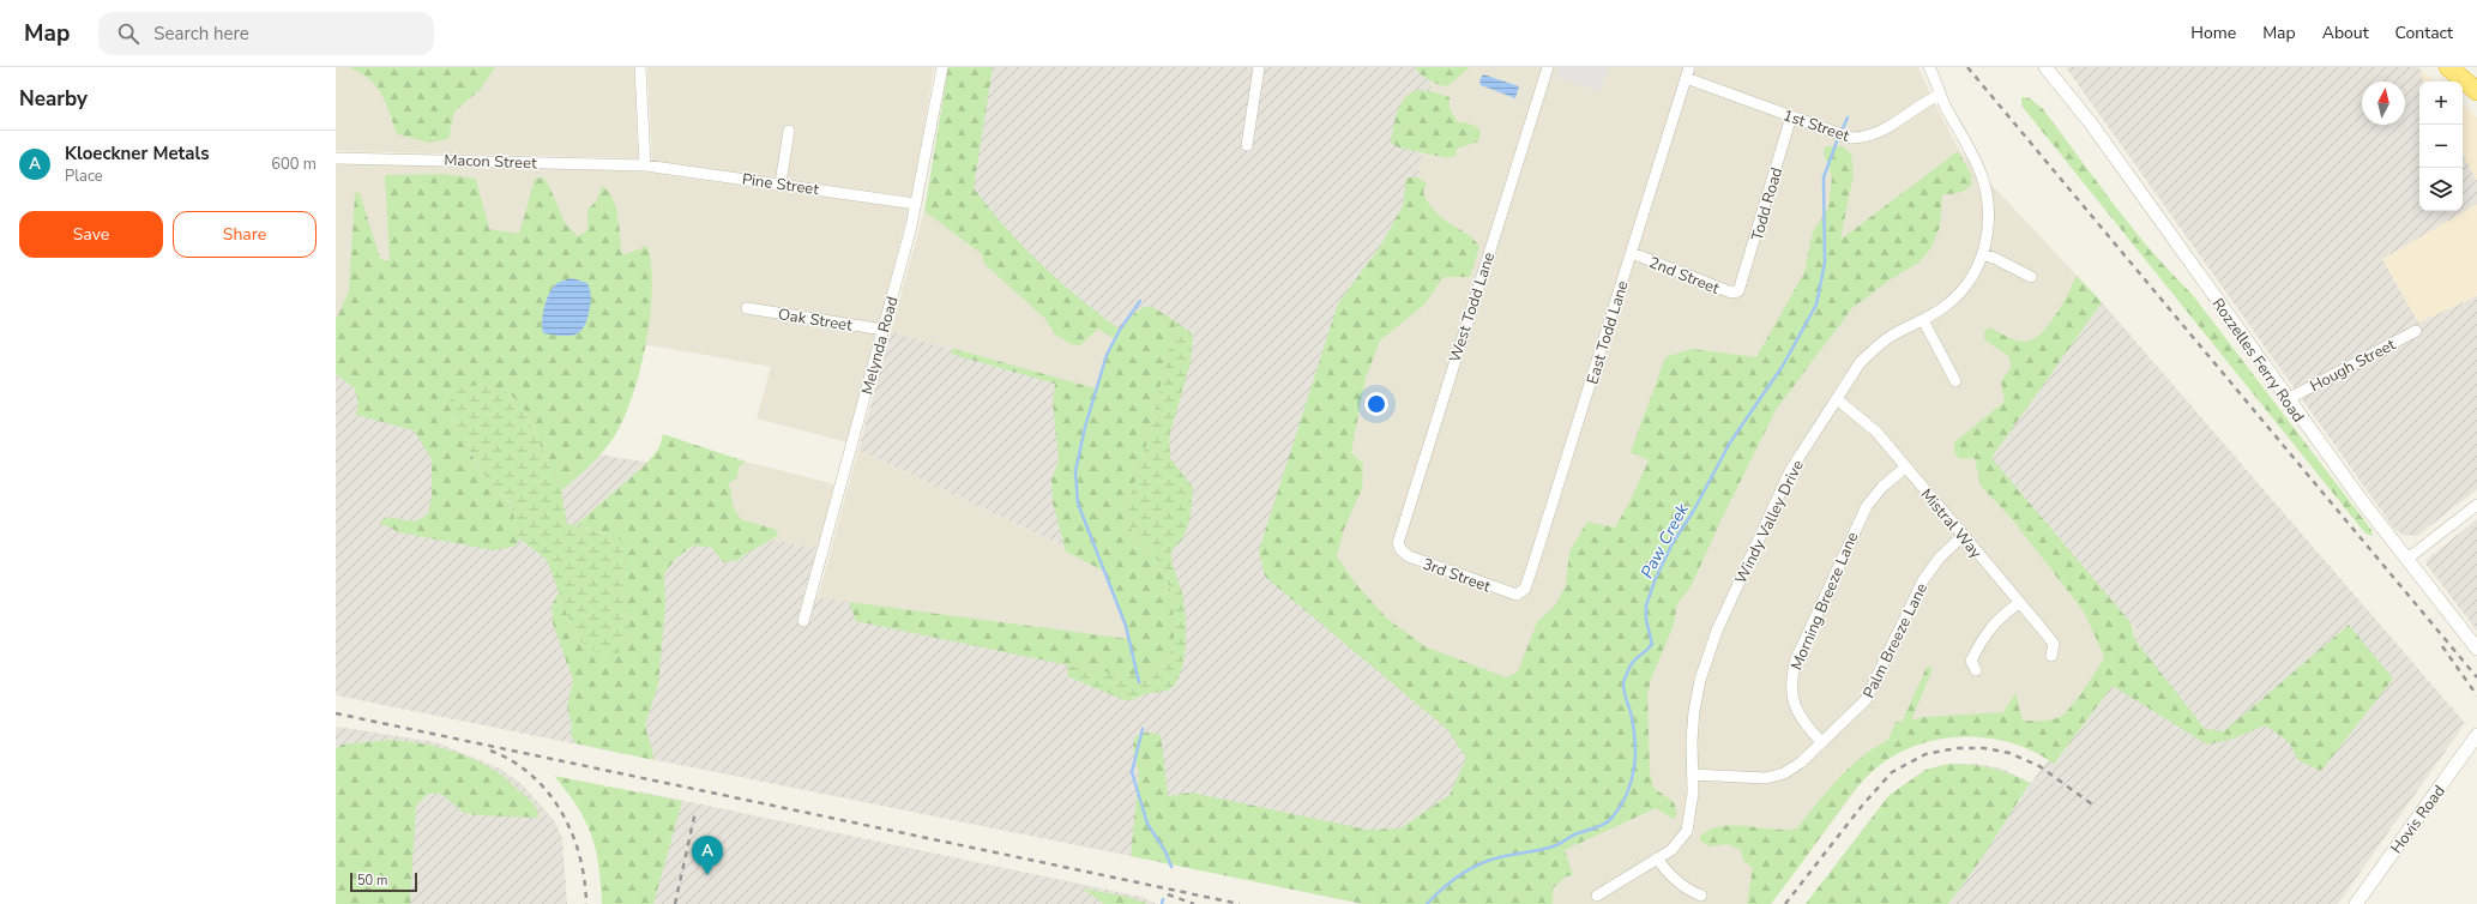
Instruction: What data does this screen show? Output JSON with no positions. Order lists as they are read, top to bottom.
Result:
{
  "streets": {
    "street": [
      "1st Street",
      "Macon Street",
      "Pine Street",
      "Todd Road",
      "2nd Street",
      "West Todd Lane",
      "Oak Street",
      "East Todd Lane",
      "Melynda Road",
      "Rozzelles Ferry Road",
      "Hough Street",
      "Windy Valley Drive",
      "Mistral Way",
      "3rd Street",
      "Morning Breeze Lane",
      "Palm Breeze Lane",
      "Hovis Road"
    ]
  },
  "crossings": [
    ["1st Street", "Todd Road"],
    ["1st Street", "East Todd Lane"],
    ["1st Street", "Windy Valley Drive"],
    ["Macon Street", "Pine Street"],
    ["Pine Street", "Melynda Road"],
    ["Todd Road", "2nd Street"],
    ["2nd Street", "East Todd Lane"],
    ["West Todd Lane", "3rd Street"],
    ["Oak Street", "Melynda Road"],
    ["East Todd Lane", "3rd Street"],
    ["Rozzelles Ferry Road", "Hough Street"],
    ["Windy Valley Drive", "Mistral Way"],
    ["Windy Valley Drive", "Palm Breeze Lane"],
    ["Mistral Way", "Morning Breeze Lane"],
    ["Mistral Way", "Palm Breeze Lane"],
    ["Morning Breeze Lane", "Palm Breeze Lane"]
  ],
  "water": ["Paw Creek"],
  "scale_bar": "50 m",
  "north": "top",
  "page": {
    "header": "Map",
    "search": "Search here",
    "nav": [
      "Home",
      "Map",
      "About",
      "Contact"
    ],
    "heading": "Nearby",
    "map_buttons": ["+", "−"],
    "list": [
      {
        "mark": "A",
        "name": "Kloeckner Metals",
        "note": "Place",
        "value": "600 m"
      }
    ],
    "buttons": ["Save", "Share"],
    "pins": "A",
    "scale": "50 m"
  }
}
